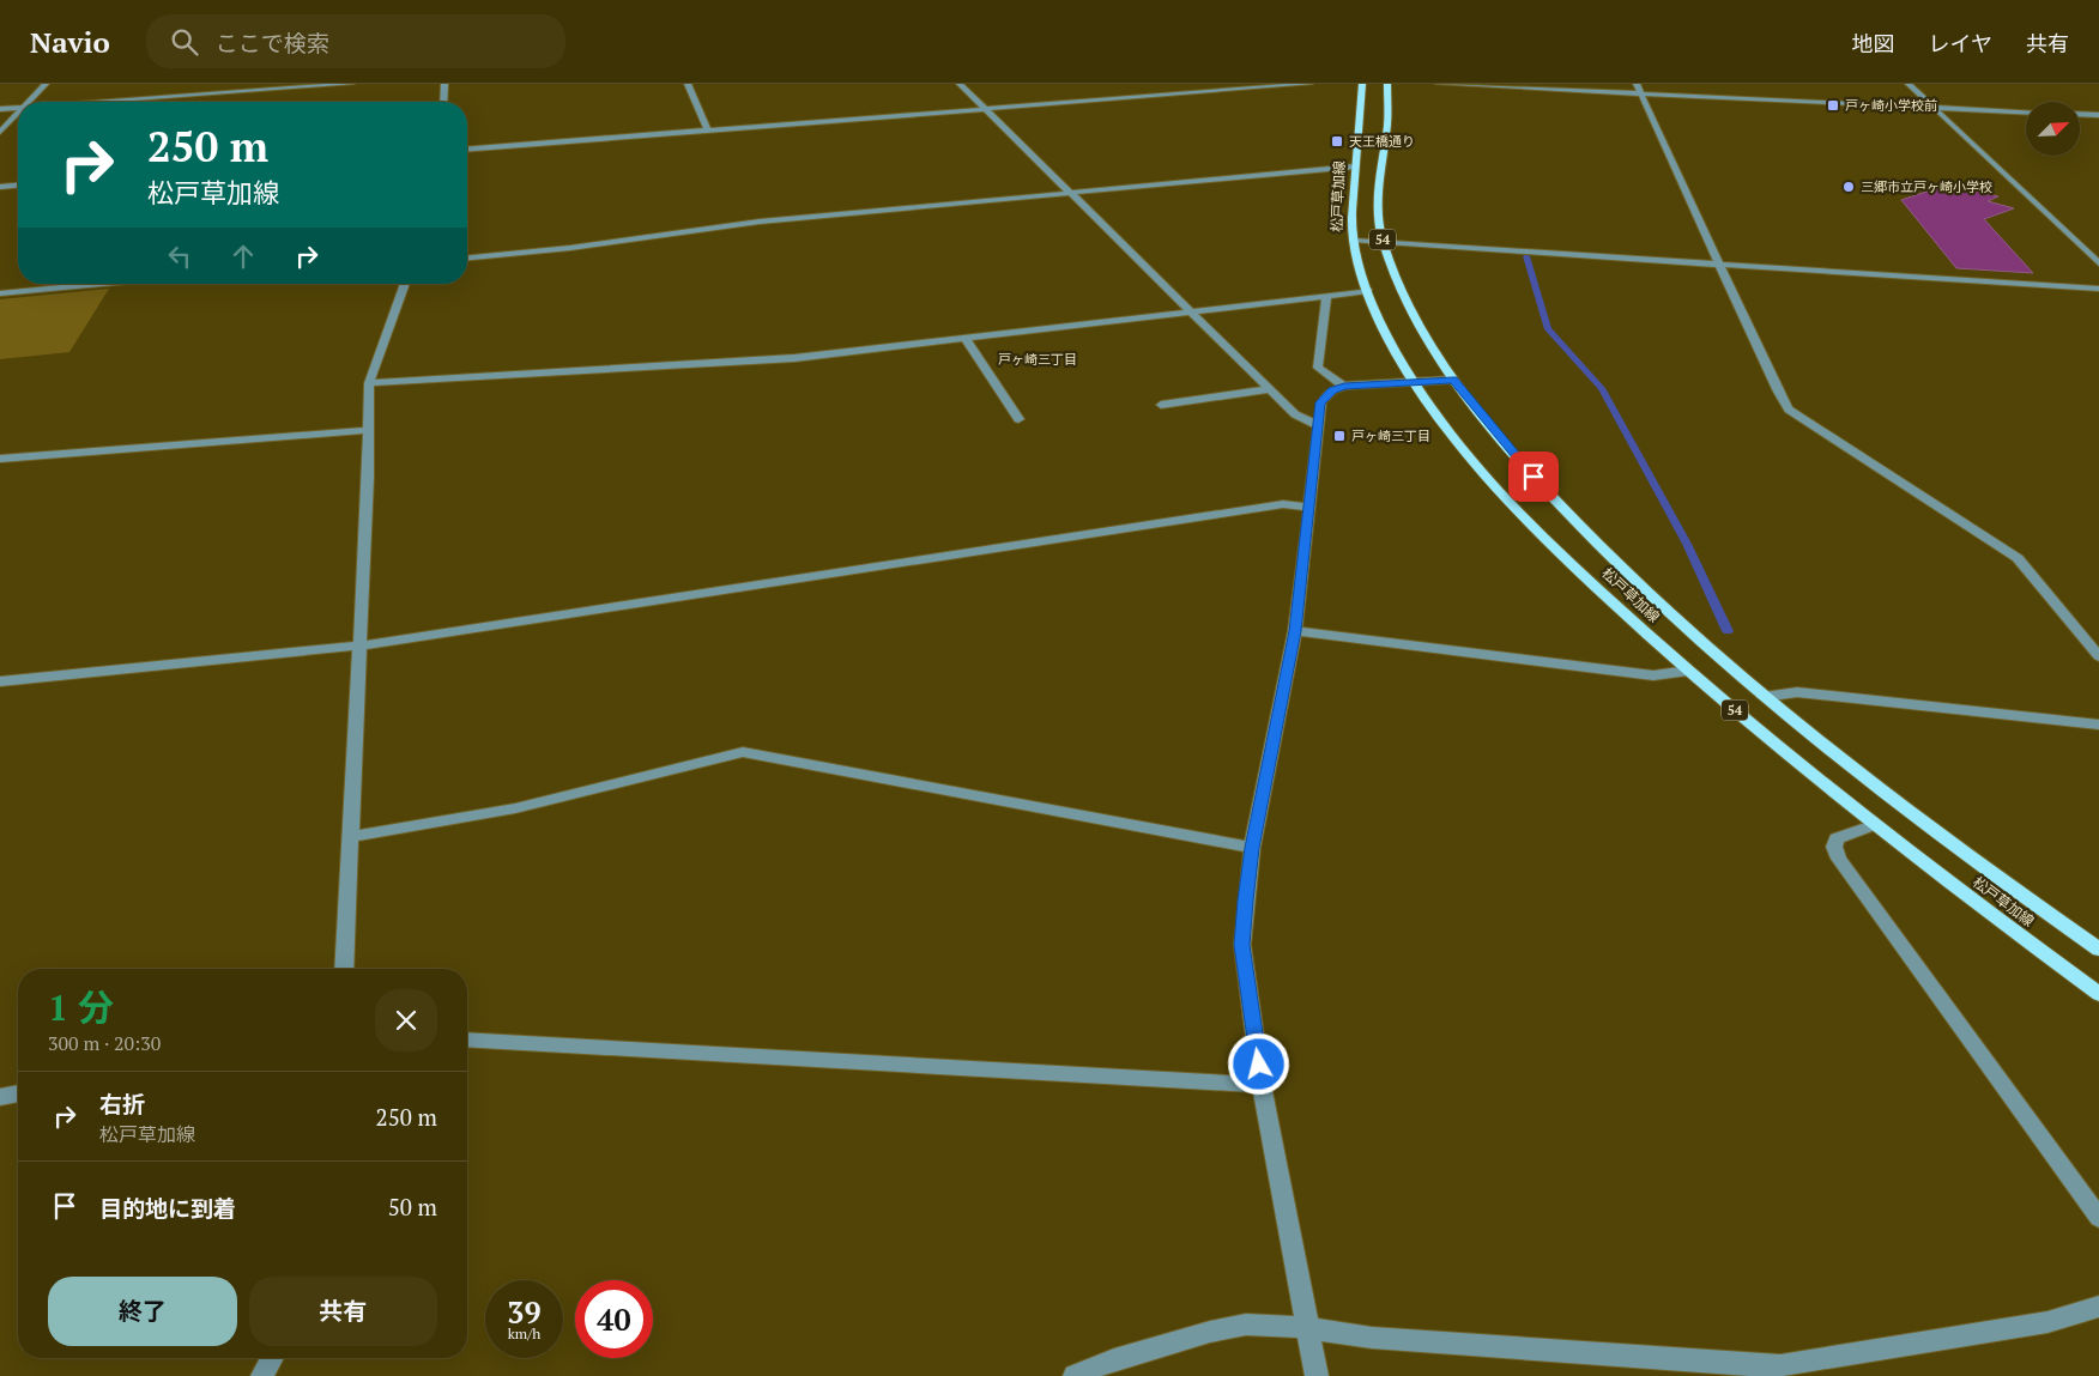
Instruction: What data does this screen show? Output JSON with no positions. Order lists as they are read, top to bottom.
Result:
{
  "streets": {
    "main road": ["松戸草加線", "54"]
  },
  "districts": ["戸ヶ崎三丁目"],
  "places": {
    "transit": ["戸ヶ崎小学校前", "天王橋通り", "戸ヶ崎三丁目"],
    "other": ["三郷市立戸ヶ崎小学校"]
  },
  "north": "top right",
  "page": {
    "header": "Navio",
    "search": "ここで検索",
    "nav": ["地図", "レイヤ", "共有"],
    "turn": ["250 m", "松戸草加線"],
    "heading": ["1 分", "300 m · 20:30"],
    "list": [
      {
        "name": "右折",
        "note": "松戸草加線",
        "value": "250 m"
      },
      {
        "name": "目的地に到着",
        "value": "50 m"
      }
    ],
    "buttons": ["終了", "共有"],
    "speed": "39 km/h",
    "limit": "40"
  }
}
